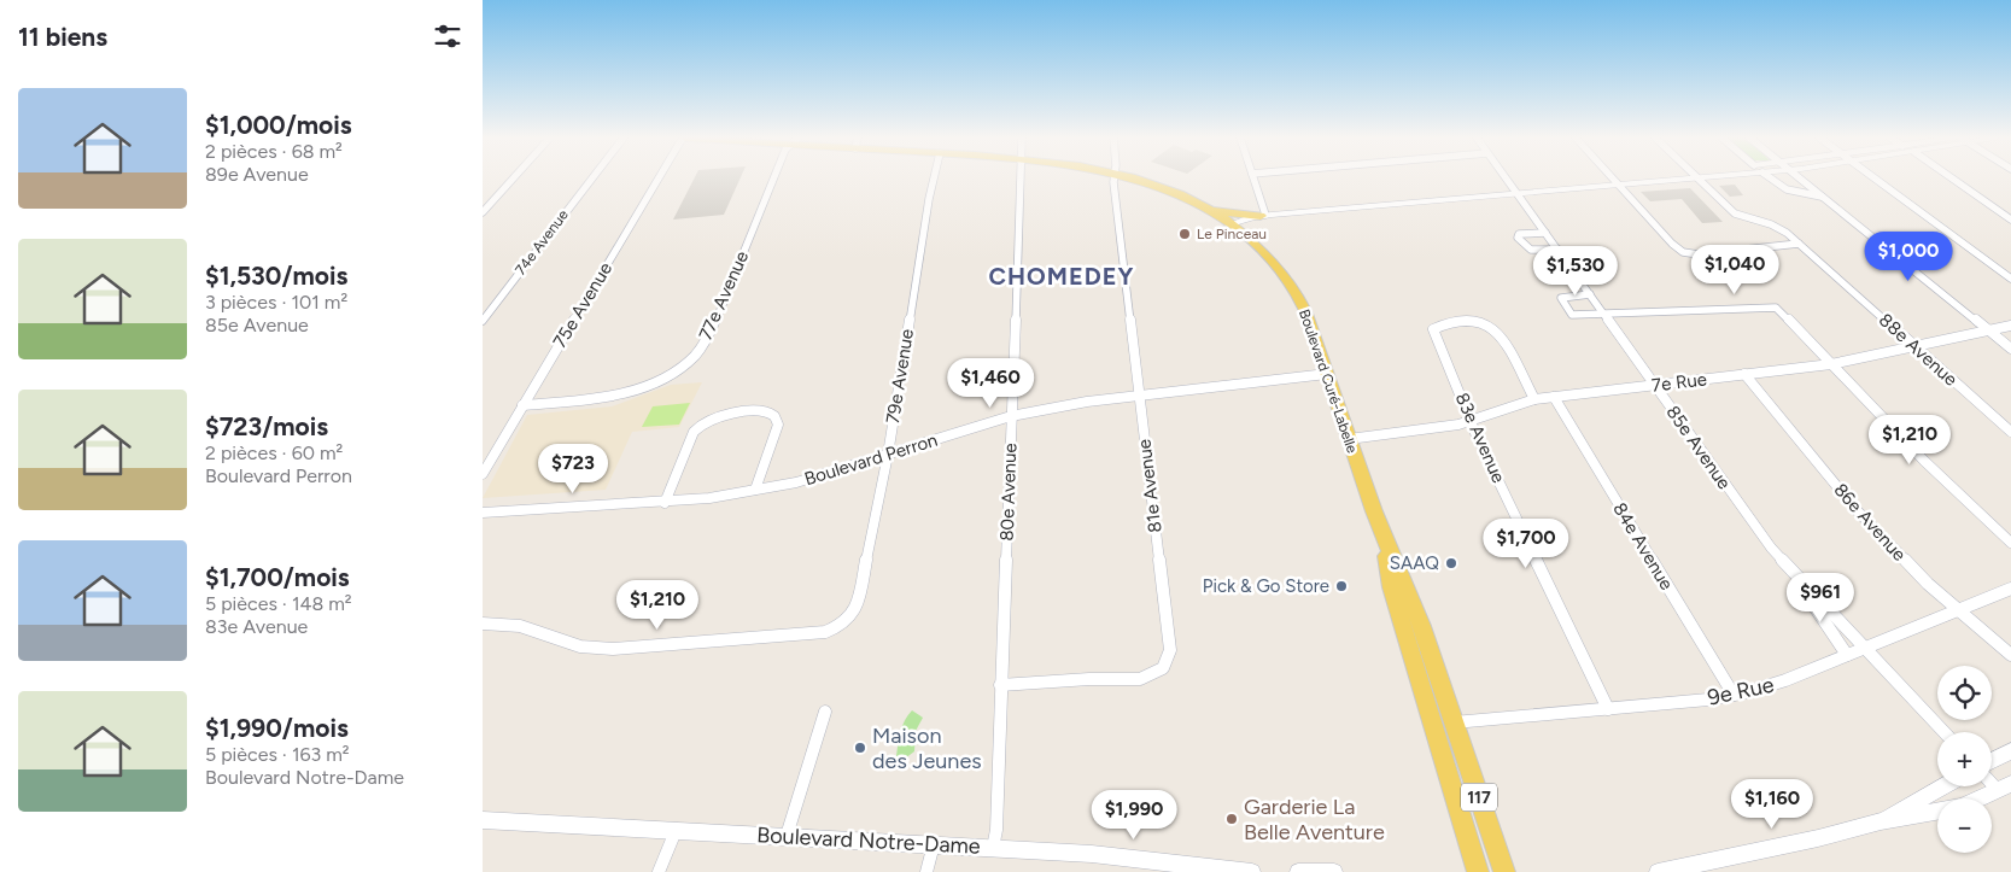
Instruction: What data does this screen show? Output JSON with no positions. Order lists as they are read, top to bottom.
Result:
{
  "streets": {
    "main road": ["Boulevard Curé-Labelle", "117"],
    "street": [
      "74e Avenue",
      "77e Avenue",
      "75e Avenue",
      "88e Avenue",
      "79e Avenue",
      "7e Rue",
      "83e Avenue",
      "85e Avenue",
      "Boulevard Perron",
      "81e Avenue",
      "80e Avenue",
      "86e Avenue",
      "84e Avenue",
      "9e Rue",
      "Boulevard Notre-Dame"
    ]
  },
  "crossings": [
    ["77e Avenue", "75e Avenue"],
    ["88e Avenue", "7e Rue"],
    ["79e Avenue", "Boulevard Perron"],
    ["Boulevard Curé-Labelle", "7e Rue"],
    ["Boulevard Curé-Labelle", "Boulevard Perron"],
    ["Boulevard Curé-Labelle", "9e Rue"],
    ["7e Rue", "83e Avenue"],
    ["7e Rue", "85e Avenue"],
    ["7e Rue", "86e Avenue"],
    ["7e Rue", "84e Avenue"],
    ["83e Avenue", "9e Rue"],
    ["85e Avenue", "9e Rue"],
    ["Boulevard Perron", "81e Avenue"],
    ["Boulevard Perron", "80e Avenue"],
    ["81e Avenue", "80e Avenue"],
    ["80e Avenue", "Boulevard Notre-Dame"],
    ["86e Avenue", "9e Rue"],
    ["84e Avenue", "9e Rue"]
  ],
  "districts": ["CHOMEDEY"],
  "places": [
    "Le Pinceau",
    "SAAQ",
    "Pick & Go Store",
    "Maison des Jeunes",
    "Garderie La Belle Aventure"
  ],
  "page": {
    "heading": "11 biens",
    "list": [
      {
        "name": "$1,000/mois",
        "note": "2 pièces · 68 m² · 89e Avenue"
      },
      {
        "name": "$1,530/mois",
        "note": "3 pièces · 101 m² · 85e Avenue"
      },
      {
        "name": "$723/mois",
        "note": "2 pièces · 60 m² · Boulevard Perron"
      },
      {
        "name": "$1,700/mois",
        "note": "5 pièces · 148 m² · 83e Avenue"
      },
      {
        "name": "$1,990/mois",
        "note": "5 pièces · 163 m² · Boulevard Notre-Dame"
      }
    ],
    "price": [
      "$1,000",
      "$1,040",
      "$1,530",
      "$1,460",
      "$1,210",
      "$723",
      "$1,700",
      "$961",
      "$1,210",
      "$1,160",
      "$1,990"
    ],
    "map_buttons": ["+", "−"]
  }
}
